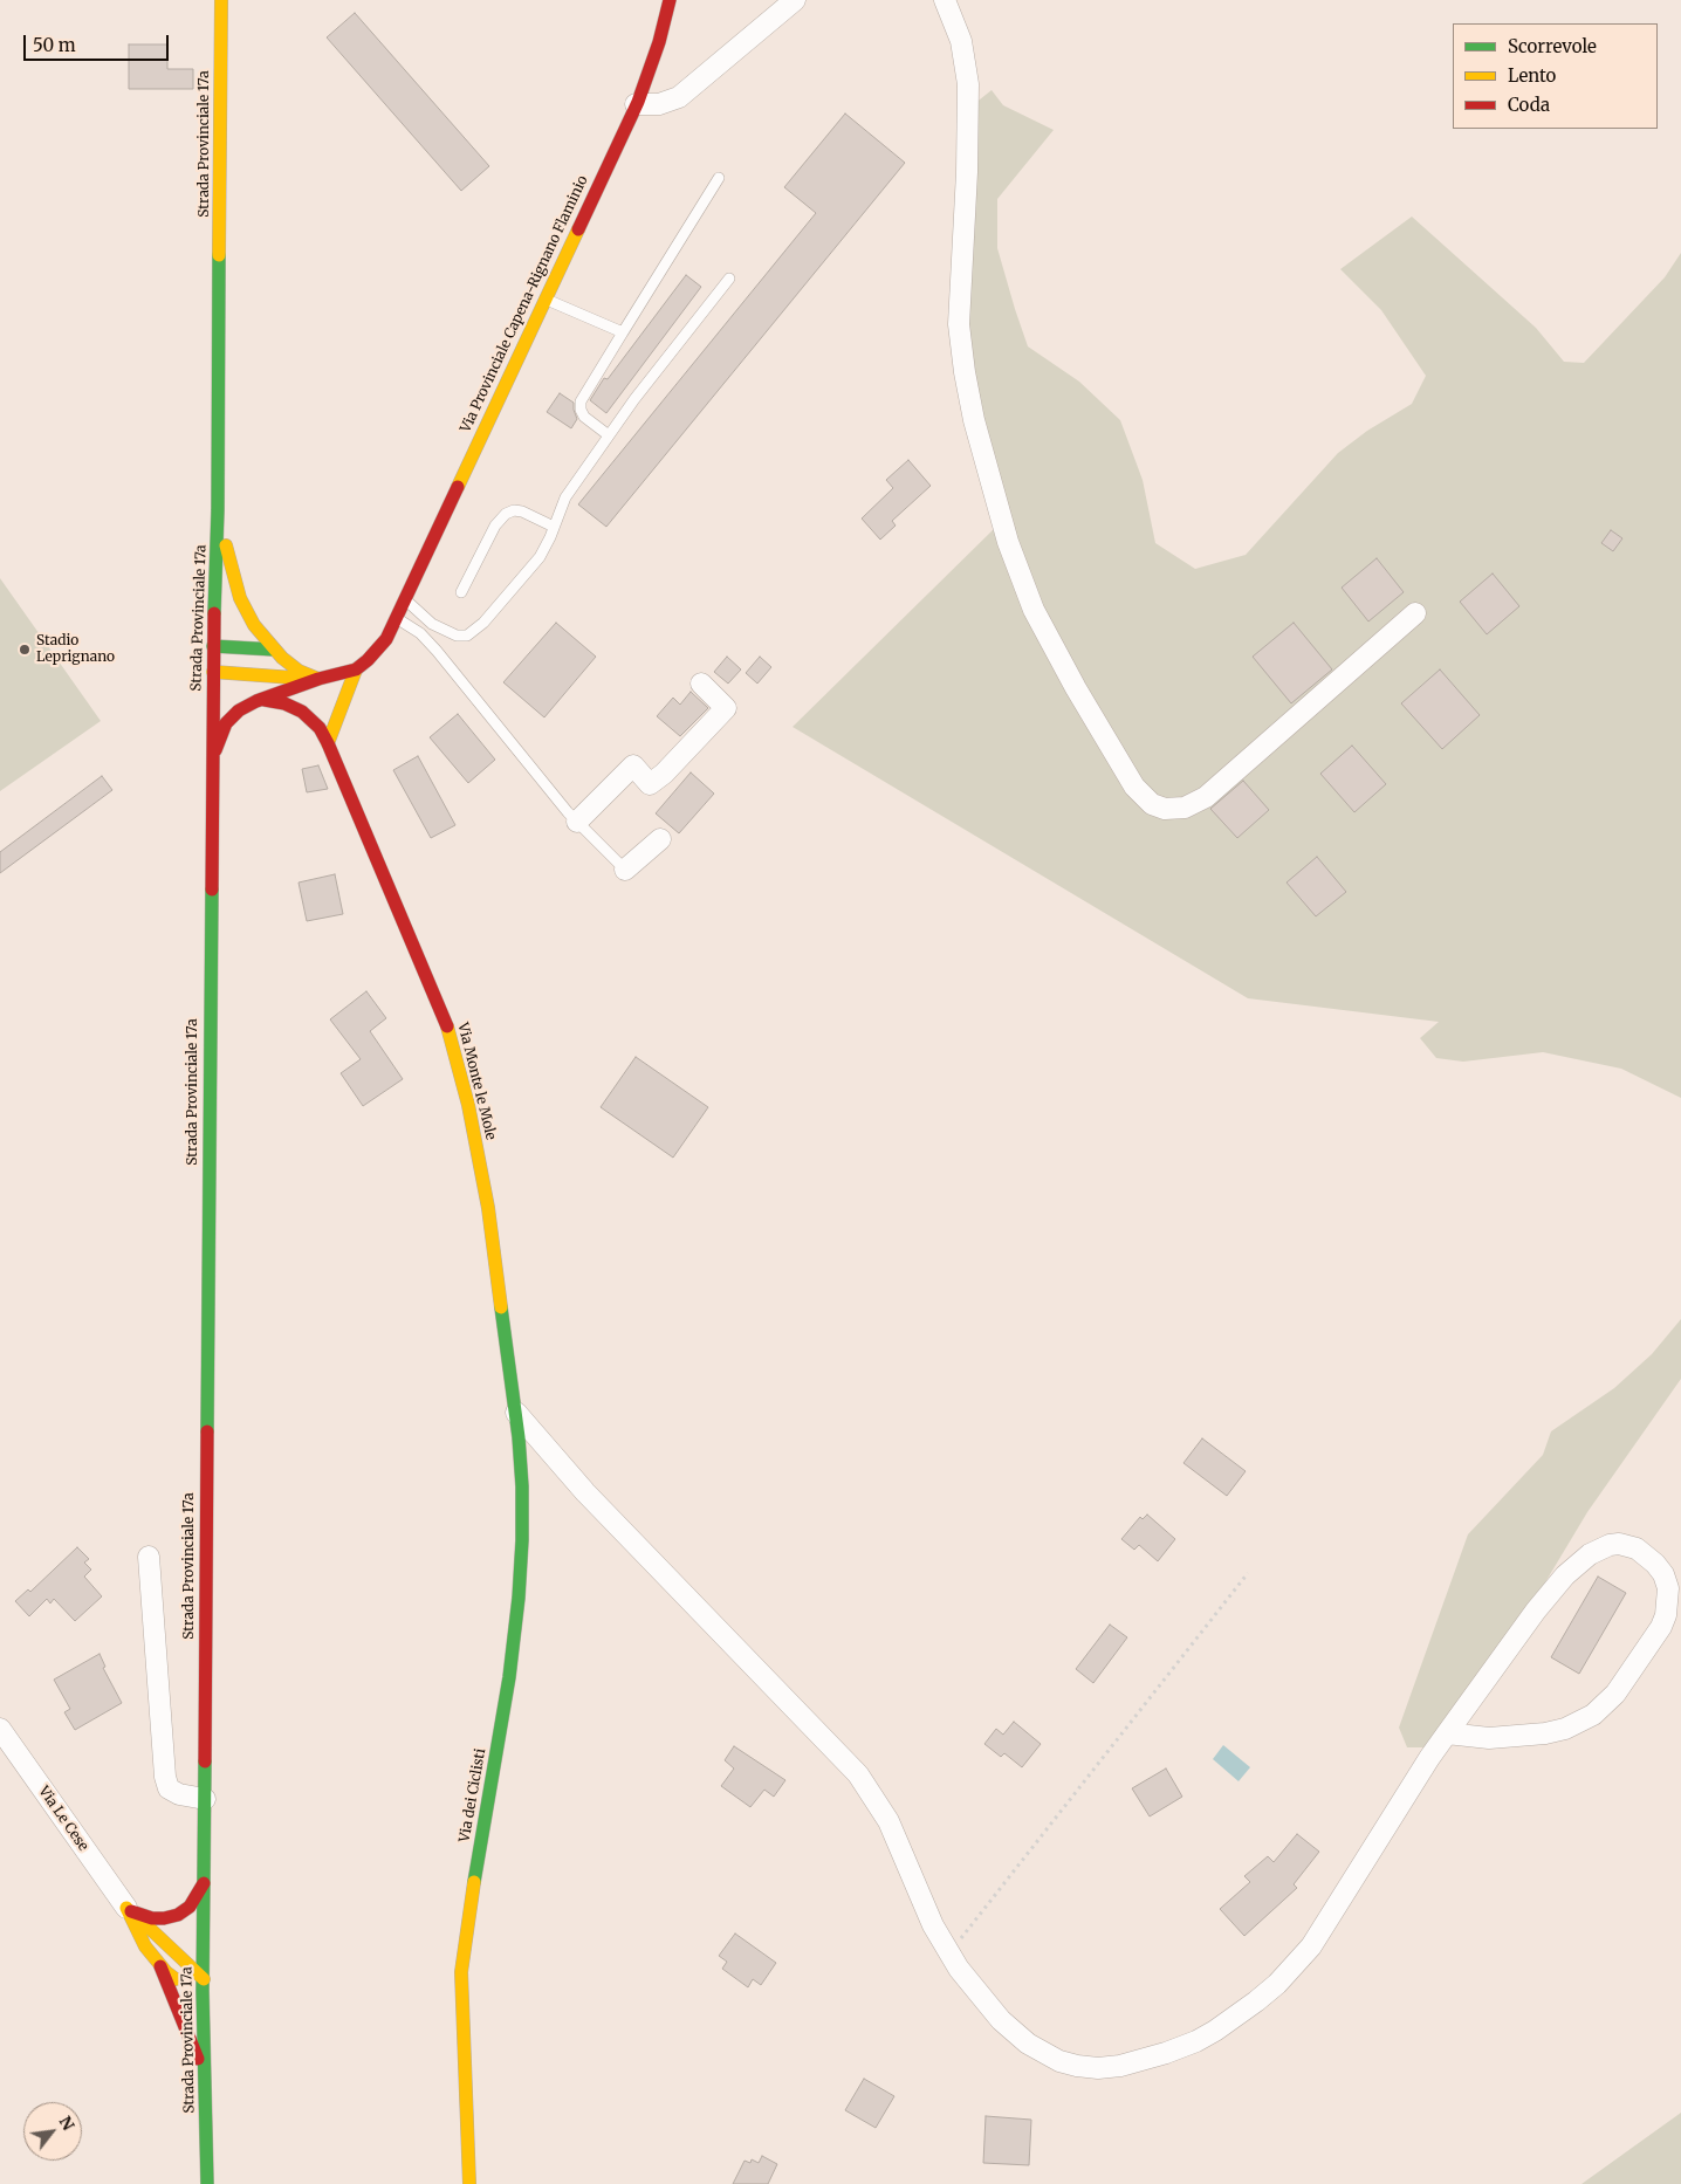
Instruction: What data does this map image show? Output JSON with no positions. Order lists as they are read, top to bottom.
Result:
{
  "streets": {
    "street": [
      "Strada Provinciale 17a",
      "Via Provinciale Capena-Rignano Flaminio",
      "Via Monte le Mole",
      "Via dei Ciclisti",
      "Via Le Cese"
    ]
  },
  "crossings": [
    ["Via Monte le Mole", "Via dei Ciclisti"]
  ],
  "places": ["Stadio Leprignano"],
  "legend": ["Scorrevole", "Lento", "Coda"],
  "scale_bar": "50 m",
  "north": "top right"
}
